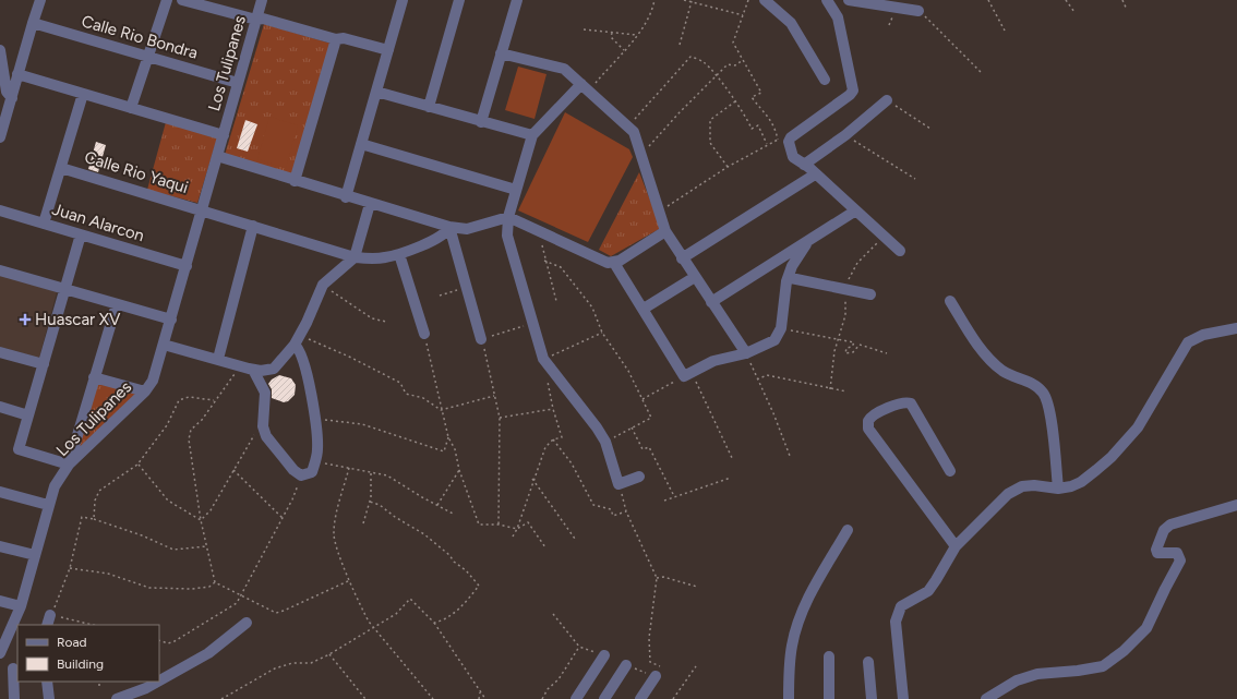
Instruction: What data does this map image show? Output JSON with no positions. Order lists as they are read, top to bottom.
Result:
{
  "streets": {
    "street": [
      "Calle Rio Bondra",
      "Los Tulipanes",
      "Calle Rio Yaqui",
      "Juan Alarcon"
    ]
  },
  "crossings": [
    ["Calle Rio Bondra", "Los Tulipanes"],
    ["Los Tulipanes", "Calle Rio Yaqui"],
    ["Los Tulipanes", "Juan Alarcon"]
  ],
  "places": {
    "health": ["Huascar XV"]
  },
  "legend": ["Road", "Building"]
}
